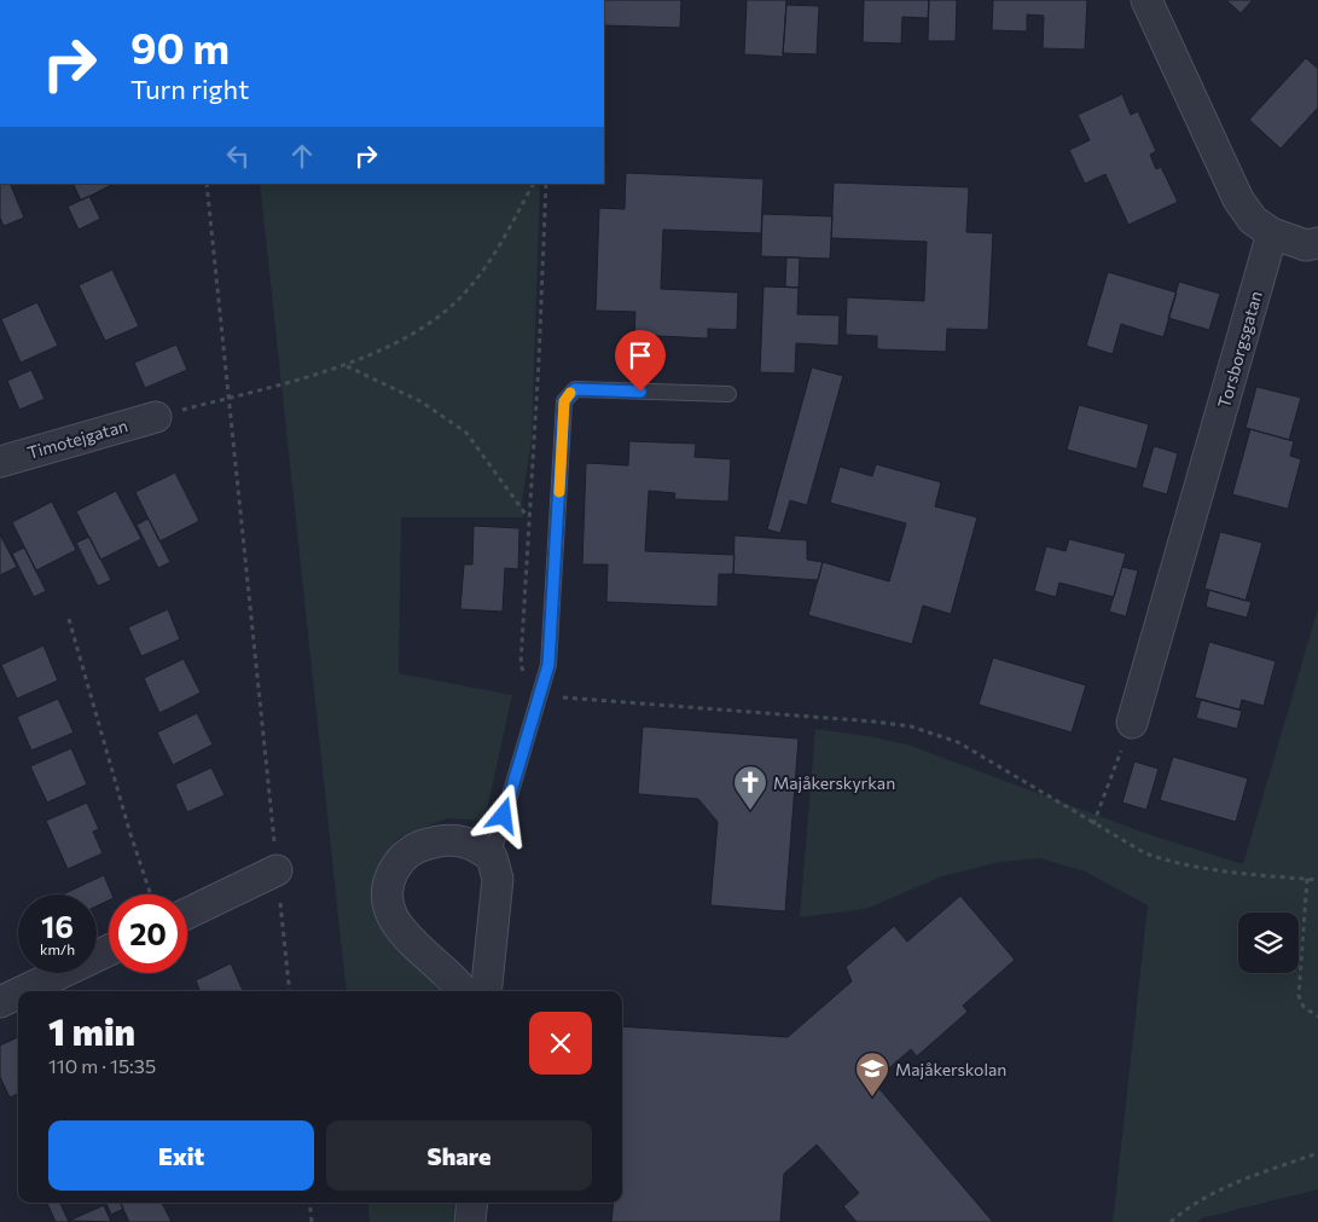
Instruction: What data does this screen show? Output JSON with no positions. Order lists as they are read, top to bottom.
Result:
{
  "streets": {
    "street": ["Torsborgsgatan", "Timotejgatan"]
  },
  "places": {
    "church": ["Majåkerskyrkan"],
    "school or university": ["Majåkerskolan"]
  },
  "page": {
    "turn": ["90 m", "Turn right"],
    "speed": "16 km/h",
    "limit": "20",
    "heading": ["1 min", "110 m · 15:35"],
    "buttons": ["Exit", "Share"]
  }
}
